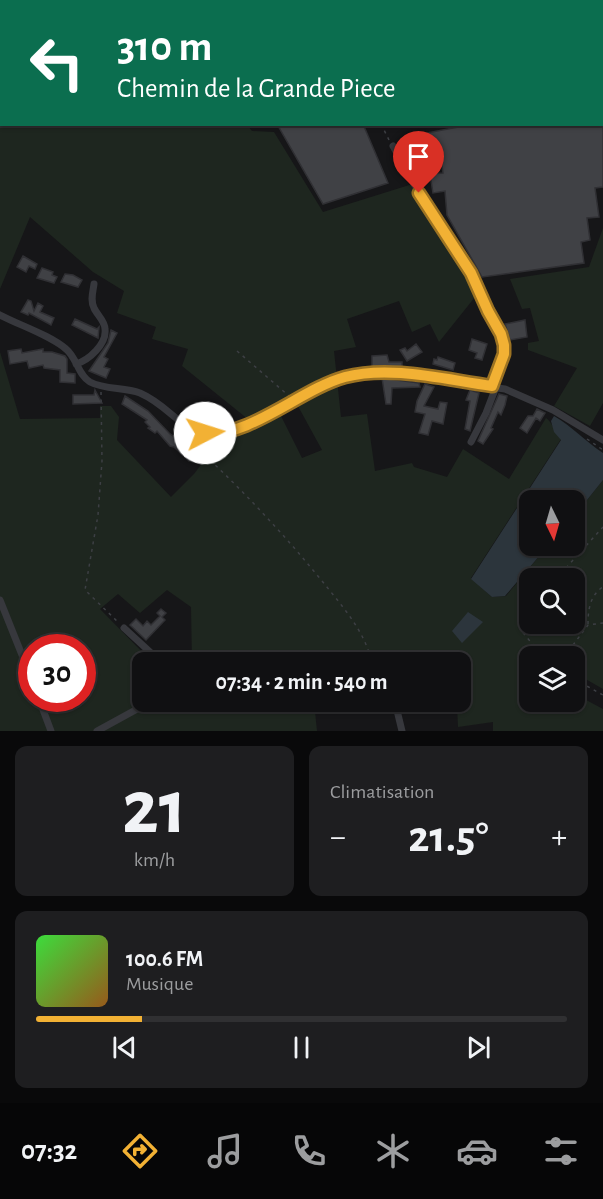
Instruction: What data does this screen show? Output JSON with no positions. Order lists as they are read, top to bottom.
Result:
{
  "north": "bottom",
  "page": {
    "turn": ["310 m", "Chemin de la Grande Piece"],
    "limit": "30",
    "trip": "07:34 · 2 min · 540 m",
    "tile": [
      ["21", "km/h"],
      "Climatisation"
    ],
    "heat": ["−", "21.5°", "+"],
    "song": ["100.6 FM", "Musique"],
    "tabs": "07:32"
  }
}
